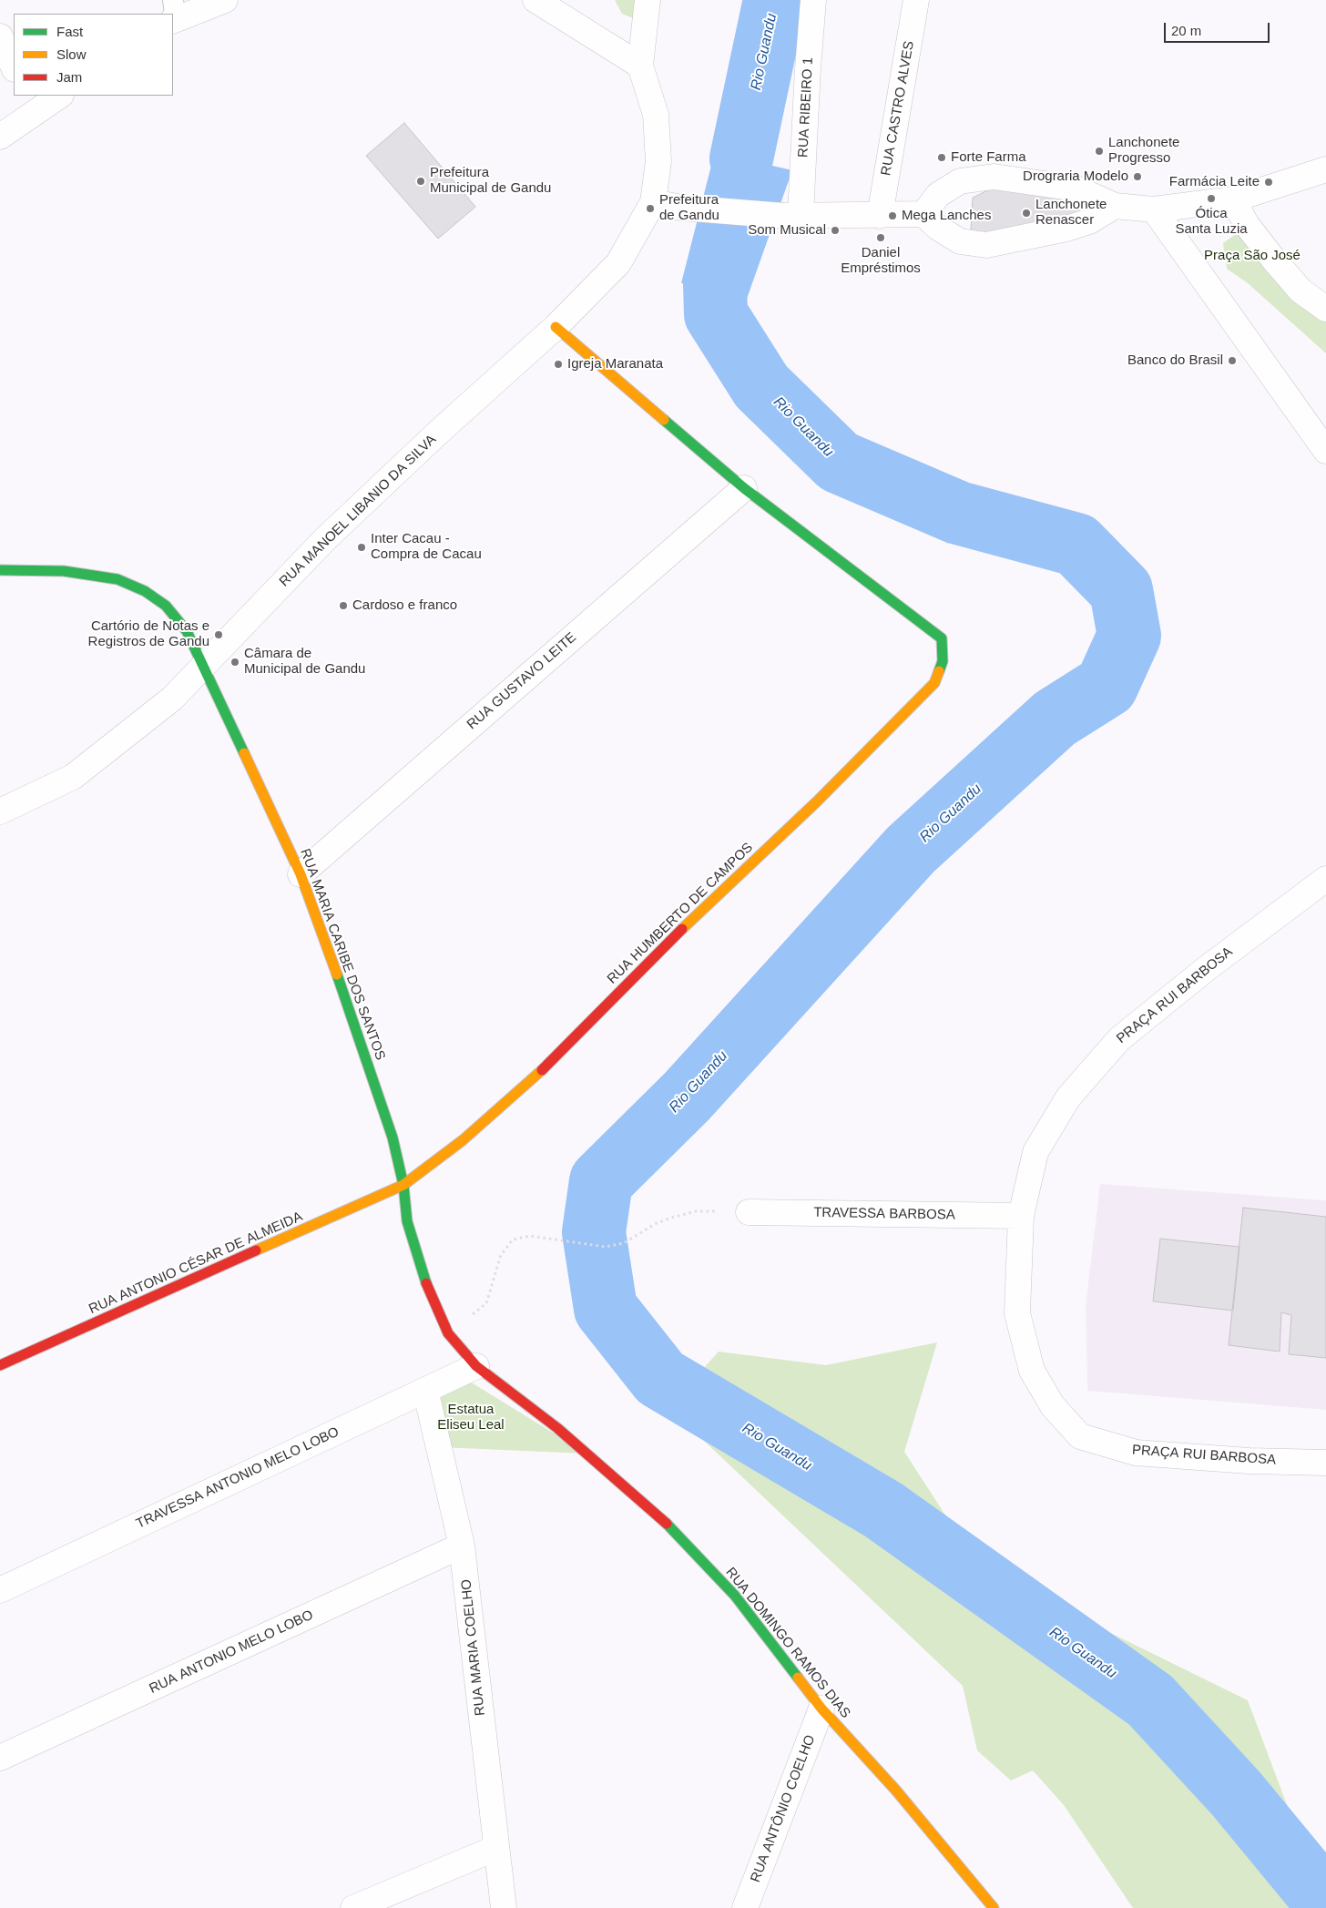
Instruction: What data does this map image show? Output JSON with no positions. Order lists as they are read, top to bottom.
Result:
{
  "streets": {
    "street": [
      "RUA RIBEIRO 1",
      "RUA CASTRO ALVES",
      "RUA MANOEL LIBANIO DA SILVA",
      "RUA GUSTAVO LEITE",
      "RUA HUMBERTO DE CAMPOS",
      "RUA MARIA CARIBE DOS SANTOS",
      "PRAÇA RUI BARBOSA",
      "TRAVESSA BARBOSA",
      "RUA ANTONIO CÉSAR DE ALMEIDA",
      "TRAVESSA ANTONIO MELO LOBO",
      "RUA DOMINGO RAMOS DIAS",
      "RUA MARIA COELHO",
      "RUA ANTONIO MELO LOBO",
      "RUA ANTÔNIO COELHO"
    ]
  },
  "crossings": [
    ["RUA MANOEL LIBANIO DA SILVA", "RUA MARIA CARIBE DOS SANTOS"],
    ["RUA GUSTAVO LEITE", "RUA HUMBERTO DE CAMPOS"],
    ["RUA GUSTAVO LEITE", "RUA MARIA CARIBE DOS SANTOS"],
    ["RUA HUMBERTO DE CAMPOS", "RUA MARIA CARIBE DOS SANTOS"],
    ["RUA HUMBERTO DE CAMPOS", "RUA ANTONIO CÉSAR DE ALMEIDA"],
    ["RUA MARIA CARIBE DOS SANTOS", "RUA ANTONIO CÉSAR DE ALMEIDA"],
    ["RUA MARIA CARIBE DOS SANTOS", "RUA DOMINGO RAMOS DIAS"],
    ["PRAÇA RUI BARBOSA", "TRAVESSA BARBOSA"],
    ["TRAVESSA ANTONIO MELO LOBO", "RUA DOMINGO RAMOS DIAS"],
    ["TRAVESSA ANTONIO MELO LOBO", "RUA MARIA COELHO"],
    ["RUA DOMINGO RAMOS DIAS", "RUA ANTÔNIO COELHO"],
    ["RUA MARIA COELHO", "RUA ANTONIO MELO LOBO"]
  ],
  "water": ["Rio Guandu"],
  "parks": ["Praça São José", "Estatua Eliseu Leal"],
  "places": [
    "Lanchonete Progresso",
    "Forte Farma",
    "Drograria Modelo",
    "Prefeitura Municipal de Gandu",
    "Farmácia Leite",
    "Ótica Santa Luzia",
    "Prefeitura de Gandu",
    "Lanchonete Renascer",
    "Mega Lanches",
    "Som Musical",
    "Daniel Empréstimos",
    "Banco do Brasil",
    "Igreja Maranata",
    "Inter Cacau - Compra de Cacau",
    "Cardoso e franco",
    "Cartório de Notas e Registros de Gandu",
    "Câmara de Municipal de Gandu"
  ],
  "legend": ["Fast", "Slow", "Jam"],
  "scale_bar": "20 m"
}
